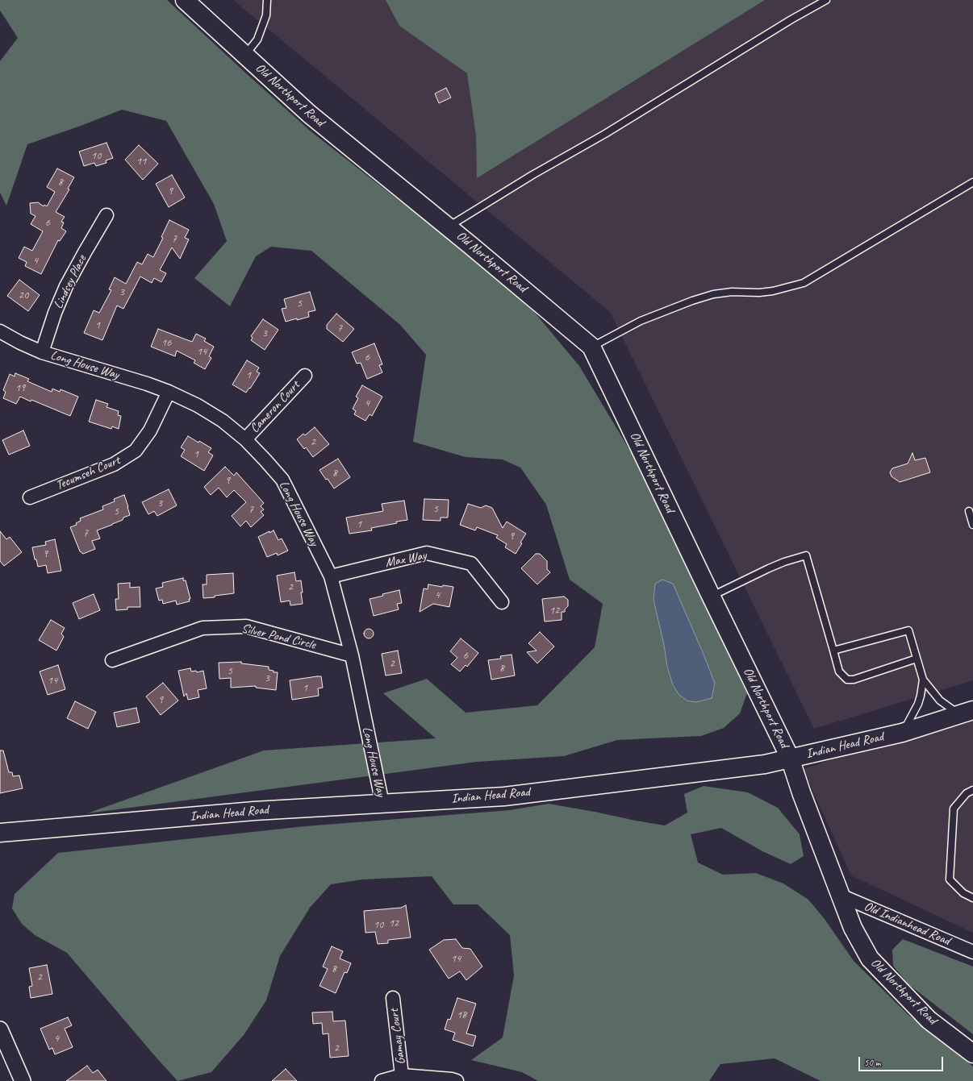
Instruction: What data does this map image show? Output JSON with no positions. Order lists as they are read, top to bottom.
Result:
{
  "streets": {
    "main road": ["Old Northport Road", "Indian Head Road"],
    "street": [
      "Lindsey Place",
      "Long House Way",
      "Cameron Court",
      "Tecumseh Court",
      "Max Way",
      "Silver Pond Circle",
      "Old Indianhead Road",
      "Gamay Court"
    ]
  },
  "crossings": [
    ["Old Northport Road", "Indian Head Road"],
    ["Old Northport Road", "Old Indianhead Road"],
    ["Lindsey Place", "Long House Way"],
    ["Long House Way", "Cameron Court"],
    ["Long House Way", "Tecumseh Court"],
    ["Long House Way", "Max Way"],
    ["Long House Way", "Silver Pond Circle"],
    ["Long House Way", "Indian Head Road"]
  ],
  "house_numbers": [
    "10",
    "11",
    "8",
    "9",
    "6",
    "7",
    "4",
    "3",
    "20",
    "5",
    "1",
    "7",
    "3",
    "16",
    "14",
    "6",
    "1",
    "19",
    "4",
    "2",
    "1",
    "8",
    "9",
    "3",
    "5",
    "7",
    "5",
    "1",
    "7",
    "9",
    "9",
    "2",
    "4",
    "12",
    "6",
    "2",
    "8",
    "5",
    "3",
    "14",
    "1",
    "9",
    "12",
    "10",
    "14",
    "8",
    "2",
    "18",
    "4",
    "2"
  ],
  "scale_bar": "50 m"
}
